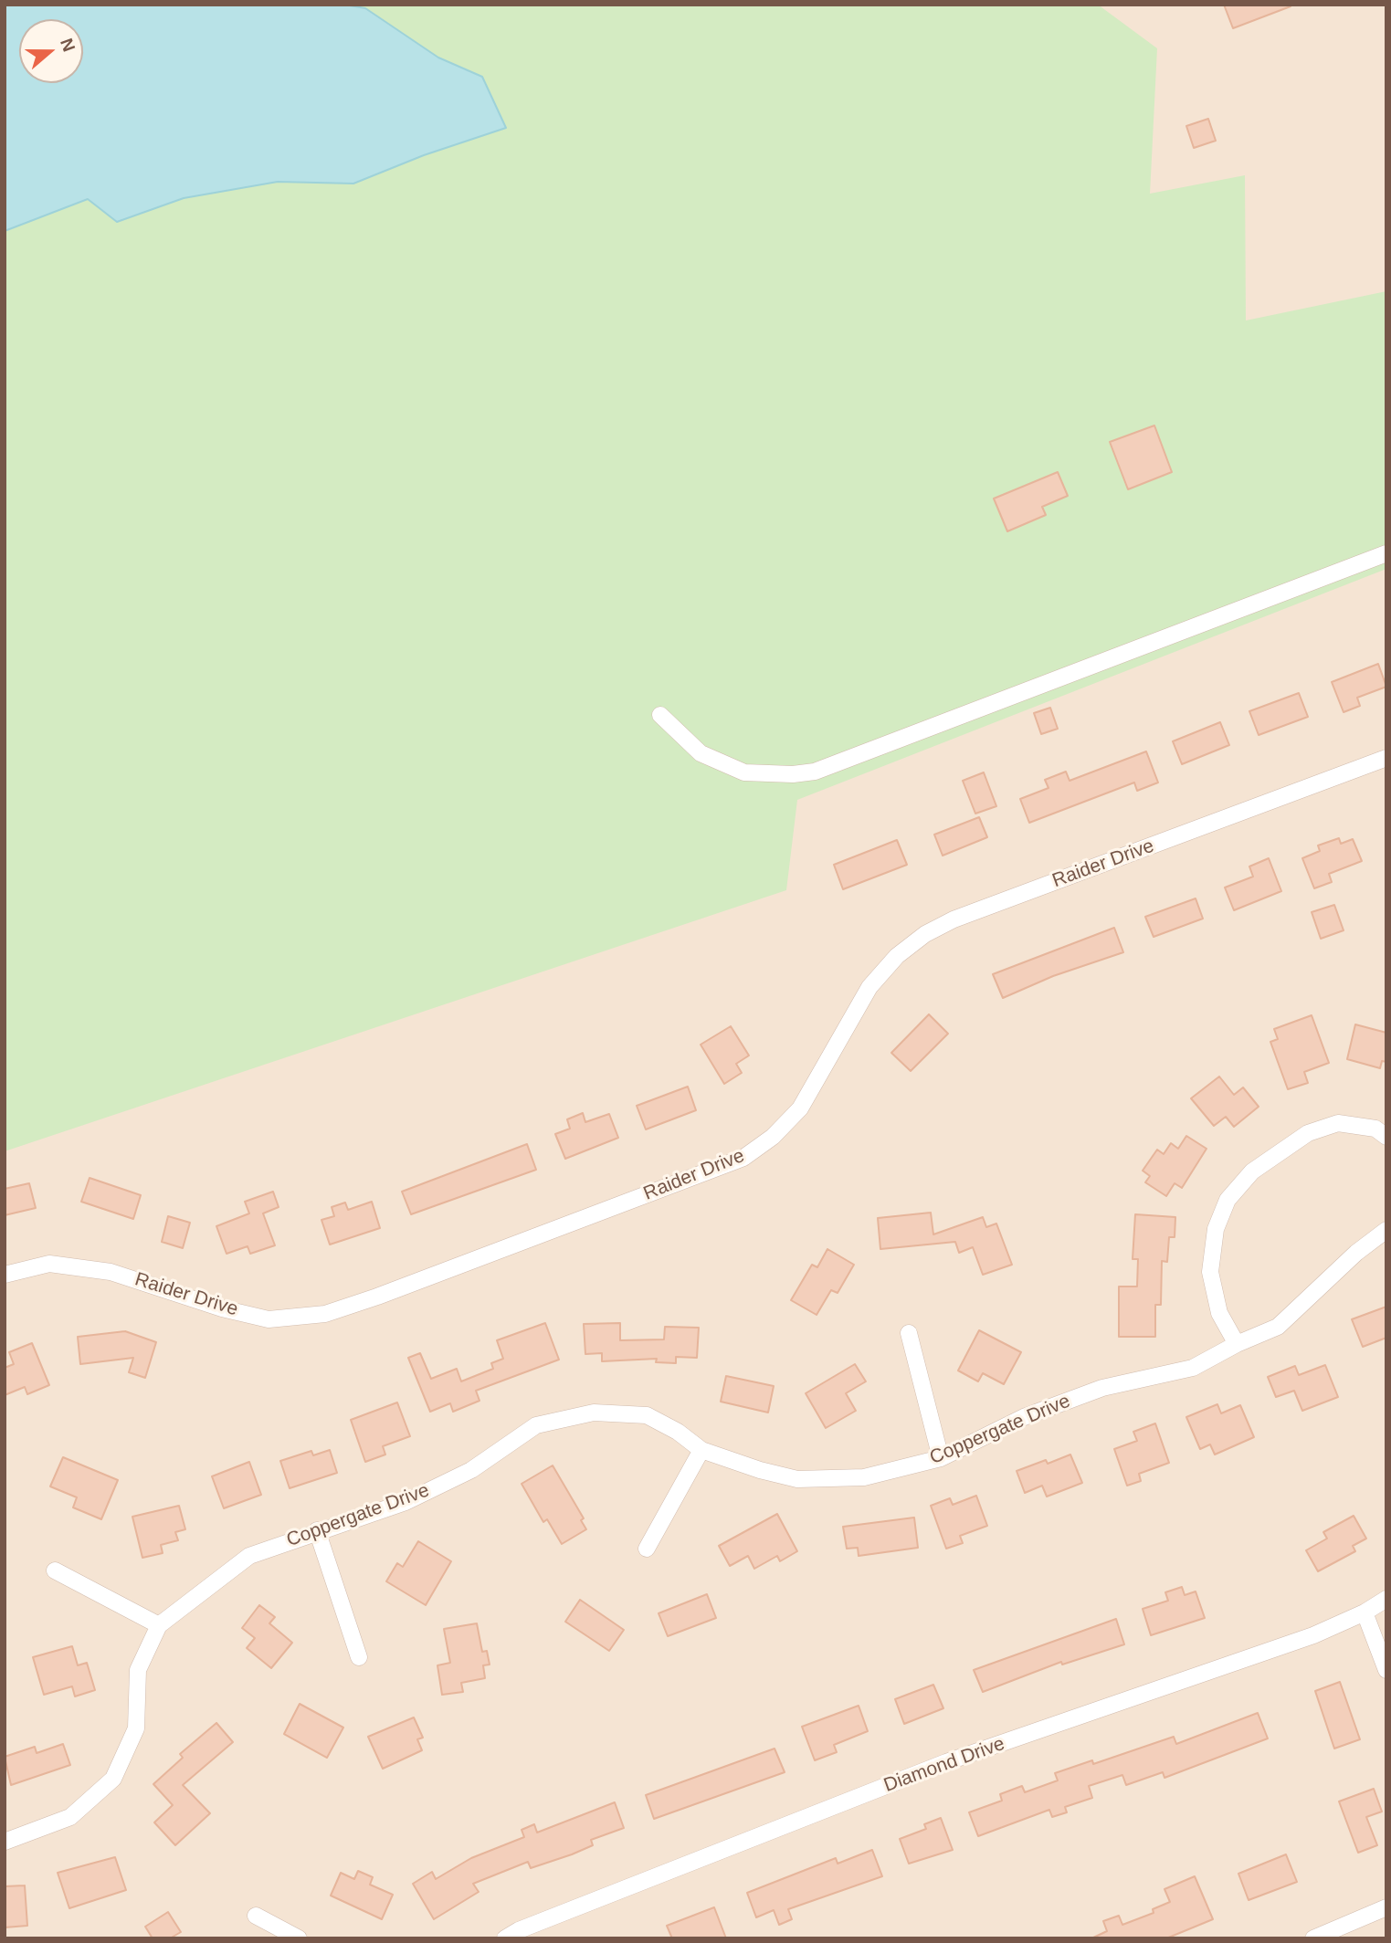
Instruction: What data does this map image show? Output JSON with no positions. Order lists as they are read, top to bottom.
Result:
{
  "streets": {
    "street": ["Raider Drive", "Coppergate Drive", "Diamond Drive"]
  },
  "north": "right"
}
